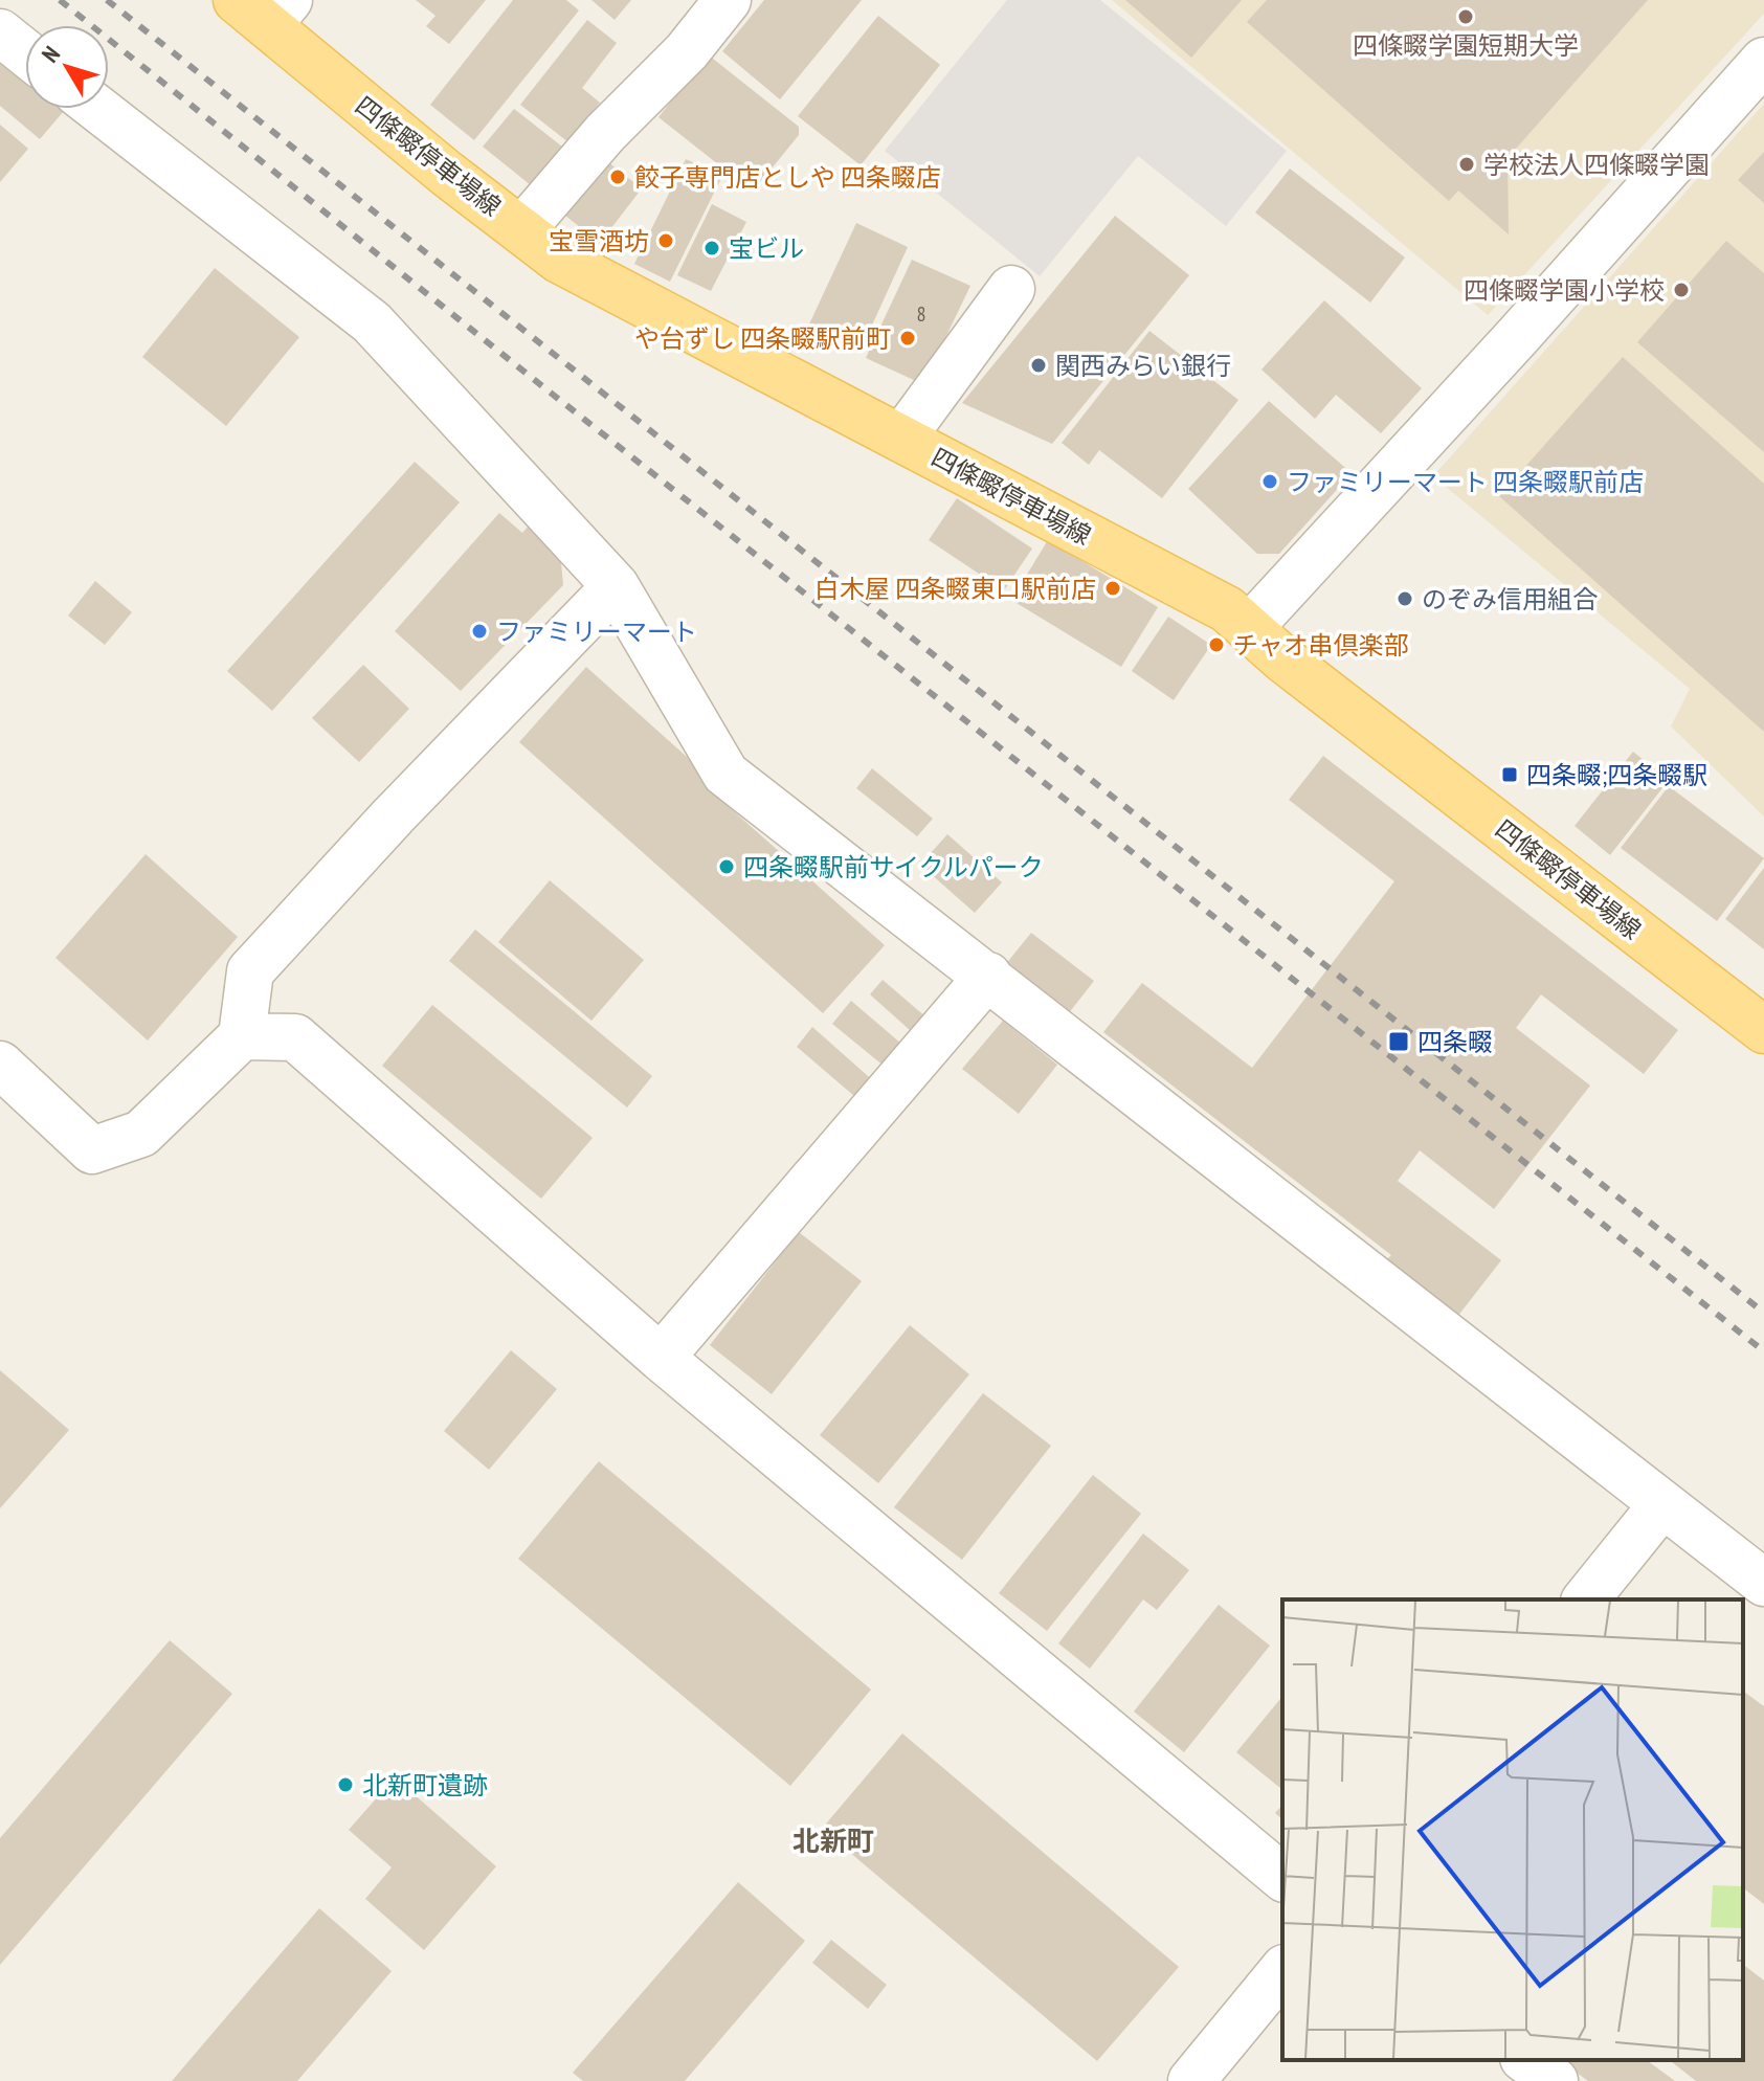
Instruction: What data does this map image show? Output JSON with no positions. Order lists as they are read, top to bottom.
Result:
{
  "streets": {
    "main road": ["四條畷停車場線"]
  },
  "districts": ["北新町"],
  "places": {
    "other": [
      "四條畷学園短期大学",
      "学校法人四條畷学園",
      "餃子専門店としや 四条畷店",
      "宝雪酒坊",
      "宝ビル",
      "四條畷学園小学校",
      "や台ずし 四条畷駅前町",
      "関西みらい銀行",
      "ファミリーマート 四条畷駅前店",
      "白木屋 四条畷東口駅前店",
      "のぞみ信用組合",
      "ファミリーマート",
      "チャオ串倶楽部",
      "四条畷駅前サイクルパーク",
      "北新町遺跡"
    ],
    "transit": ["四条畷;四条畷駅", "四条畷"]
  },
  "house_numbers": ["8"],
  "north": "top left"
}
